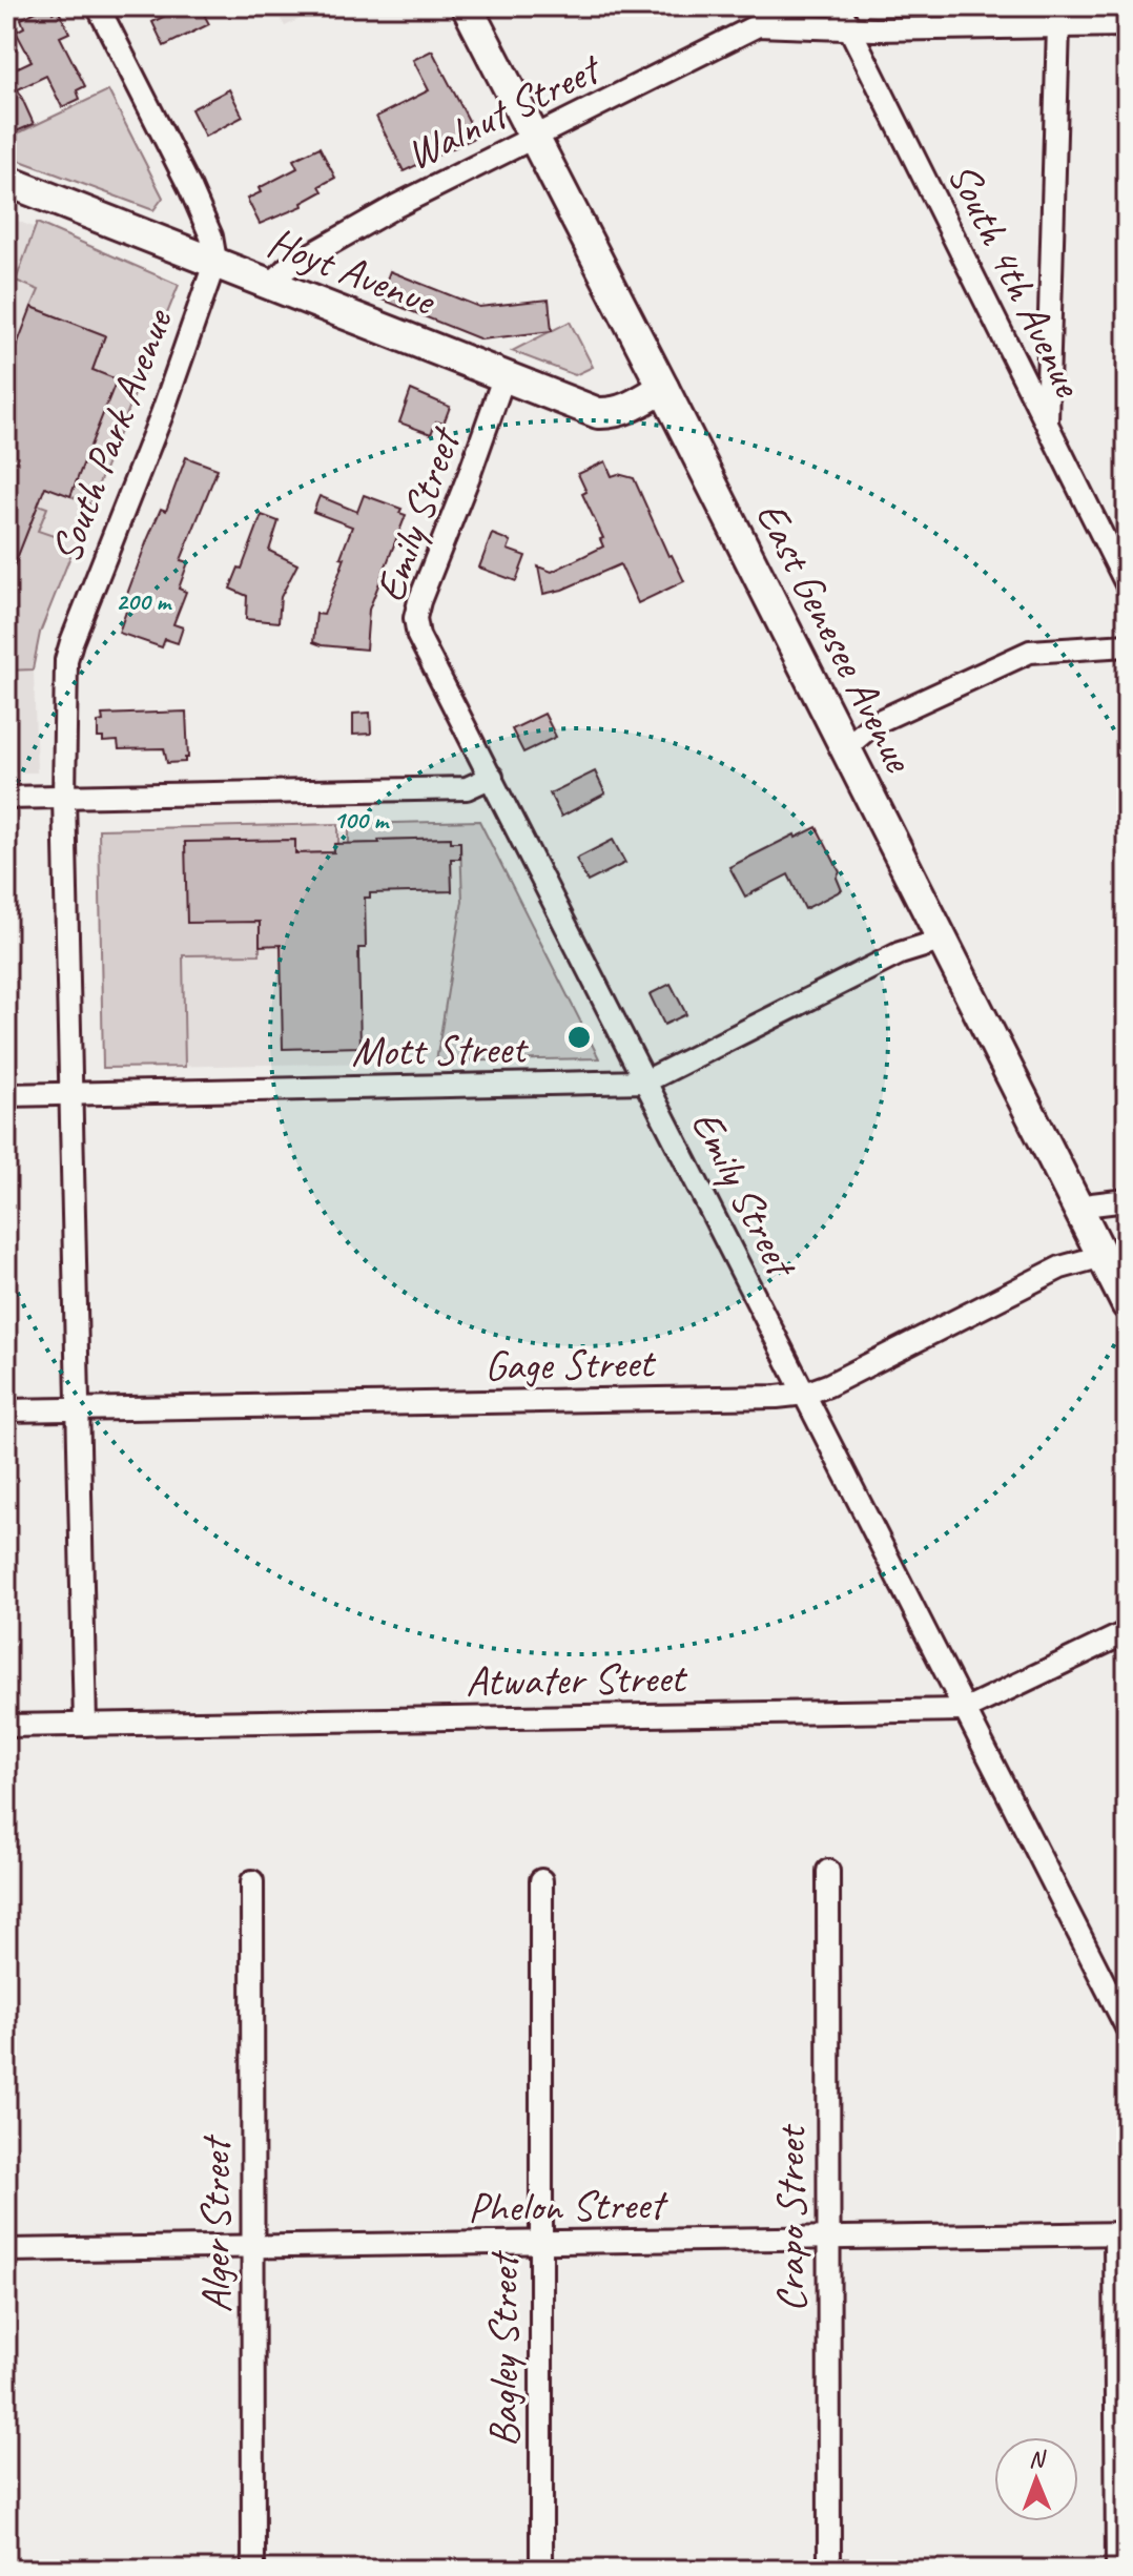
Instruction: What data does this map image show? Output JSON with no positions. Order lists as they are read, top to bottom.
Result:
{
  "streets": {
    "main road": ["Hoyt Avenue", "East Genesee Avenue"],
    "street": [
      "Walnut Street",
      "South 4th Avenue",
      "South Park Avenue",
      "Emily Street",
      "Mott Street",
      "Gage Street",
      "Atwater Street",
      "Phelon Street",
      "Crapo Street",
      "Alger Street",
      "Bagley Street"
    ]
  },
  "crossings": [
    ["Walnut Street", "Hoyt Avenue"],
    ["Walnut Street", "South 4th Avenue"],
    ["Walnut Street", "East Genesee Avenue"],
    ["Hoyt Avenue", "South Park Avenue"],
    ["Hoyt Avenue", "Emily Street"],
    ["Hoyt Avenue", "East Genesee Avenue"],
    ["South Park Avenue", "Mott Street"],
    ["South Park Avenue", "Gage Street"],
    ["South Park Avenue", "Atwater Street"],
    ["Emily Street", "Mott Street"],
    ["Emily Street", "Gage Street"],
    ["Emily Street", "Atwater Street"],
    ["East Genesee Avenue", "Mott Street"],
    ["East Genesee Avenue", "Gage Street"],
    ["Phelon Street", "Crapo Street"],
    ["Phelon Street", "Alger Street"],
    ["Phelon Street", "Bagley Street"]
  ],
  "north": "top",
  "rings": ["200 m", "100 m"]
}
